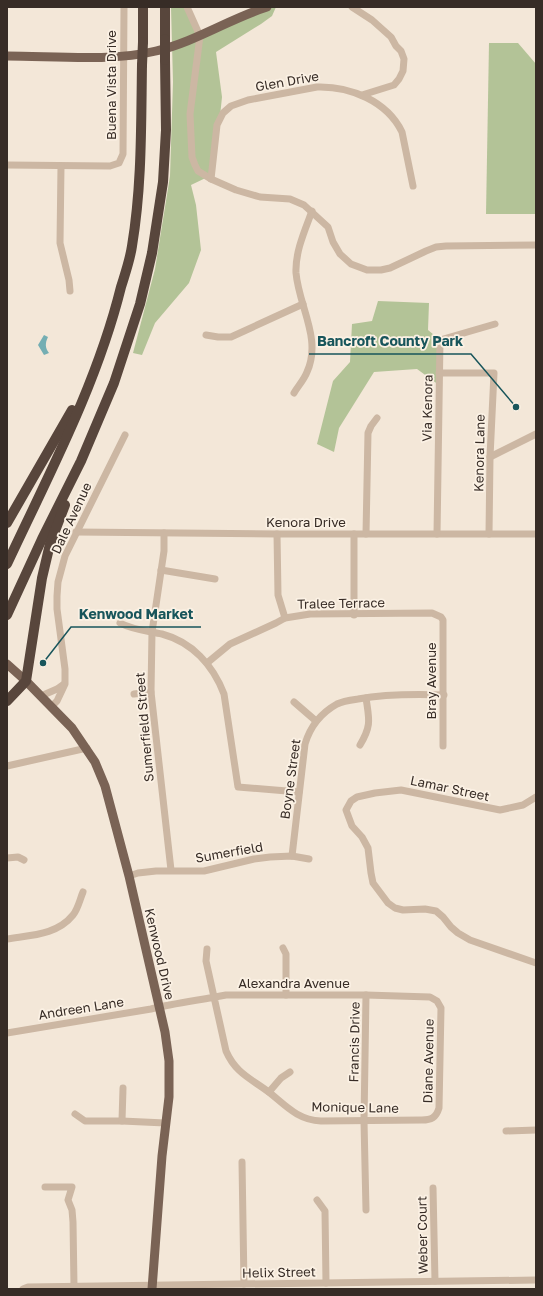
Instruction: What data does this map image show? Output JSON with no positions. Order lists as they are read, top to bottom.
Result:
{
  "streets": {
    "main road": ["Kenwood Drive"],
    "street": [
      "Glen Drive",
      "Buena Vista Drive",
      "Via Kenora",
      "Kenora Lane",
      "Dale Avenue",
      "Kenora Drive",
      "Tralee Terrace",
      "Bray Avenue",
      "Sumerfield Street",
      "Boyne Street",
      "Lamar Street",
      "Sumerfield",
      "Alexandra Avenue",
      "Andreen Lane",
      "Francis Drive",
      "Diane Avenue",
      "Monique Lane",
      "Weber Court",
      "Helix Street"
    ]
  },
  "crossings": [
    ["Via Kenora", "Kenora Lane"],
    ["Via Kenora", "Kenora Drive"],
    ["Kenora Lane", "Kenora Drive"],
    ["Dale Avenue", "Kenora Drive"],
    ["Dale Avenue", "Kenwood Drive"],
    ["Kenora Drive", "Sumerfield Street"],
    ["Tralee Terrace", "Bray Avenue"],
    ["Bray Avenue", "Boyne Street"],
    ["Sumerfield Street", "Sumerfield"],
    ["Boyne Street", "Sumerfield"],
    ["Sumerfield", "Kenwood Drive"],
    ["Kenwood Drive", "Alexandra Avenue"],
    ["Kenwood Drive", "Andreen Lane"],
    ["Kenwood Drive", "Helix Street"],
    ["Alexandra Avenue", "Andreen Lane"],
    ["Alexandra Avenue", "Francis Drive"],
    ["Alexandra Avenue", "Diane Avenue"],
    ["Alexandra Avenue", "Monique Lane"],
    ["Francis Drive", "Monique Lane"],
    ["Diane Avenue", "Monique Lane"],
    ["Weber Court", "Helix Street"]
  ],
  "places": ["Bancroft County Park", "Kenwood Market"]
}
